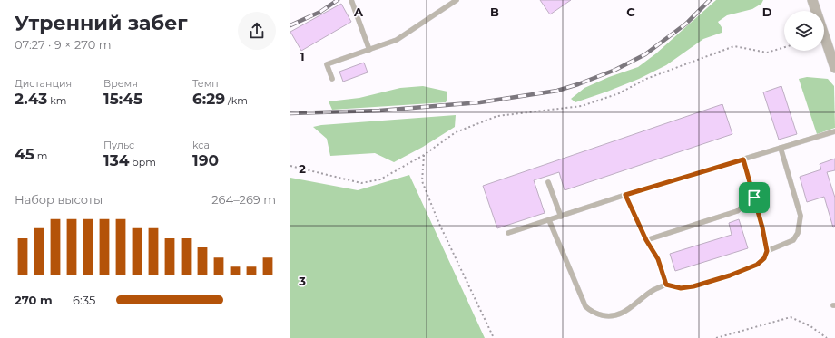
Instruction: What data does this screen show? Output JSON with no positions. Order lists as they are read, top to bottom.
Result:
{
  "page": {
    "heading": ["Утренний забег", "07:27 · 9 × 270 m"],
    "stats": [
      ["Дистанция", "2.43 km"],
      ["Время", "15:45"],
      ["Темп", "6:29 /km"],
      ["45 m"],
      ["Пульс", "134 bpm"],
      ["kcal", "190"]
    ],
    "chart": ["Набор высоты", "264–269 m"],
    "list": [
      {
        "name": "270 m",
        "note": "6:35"
      }
    ]
  },
  "grid": {
    "columns": [
      "A",
      "B",
      "C",
      "D"
    ],
    "rows": ["1", "2", "3"]
  }
}
